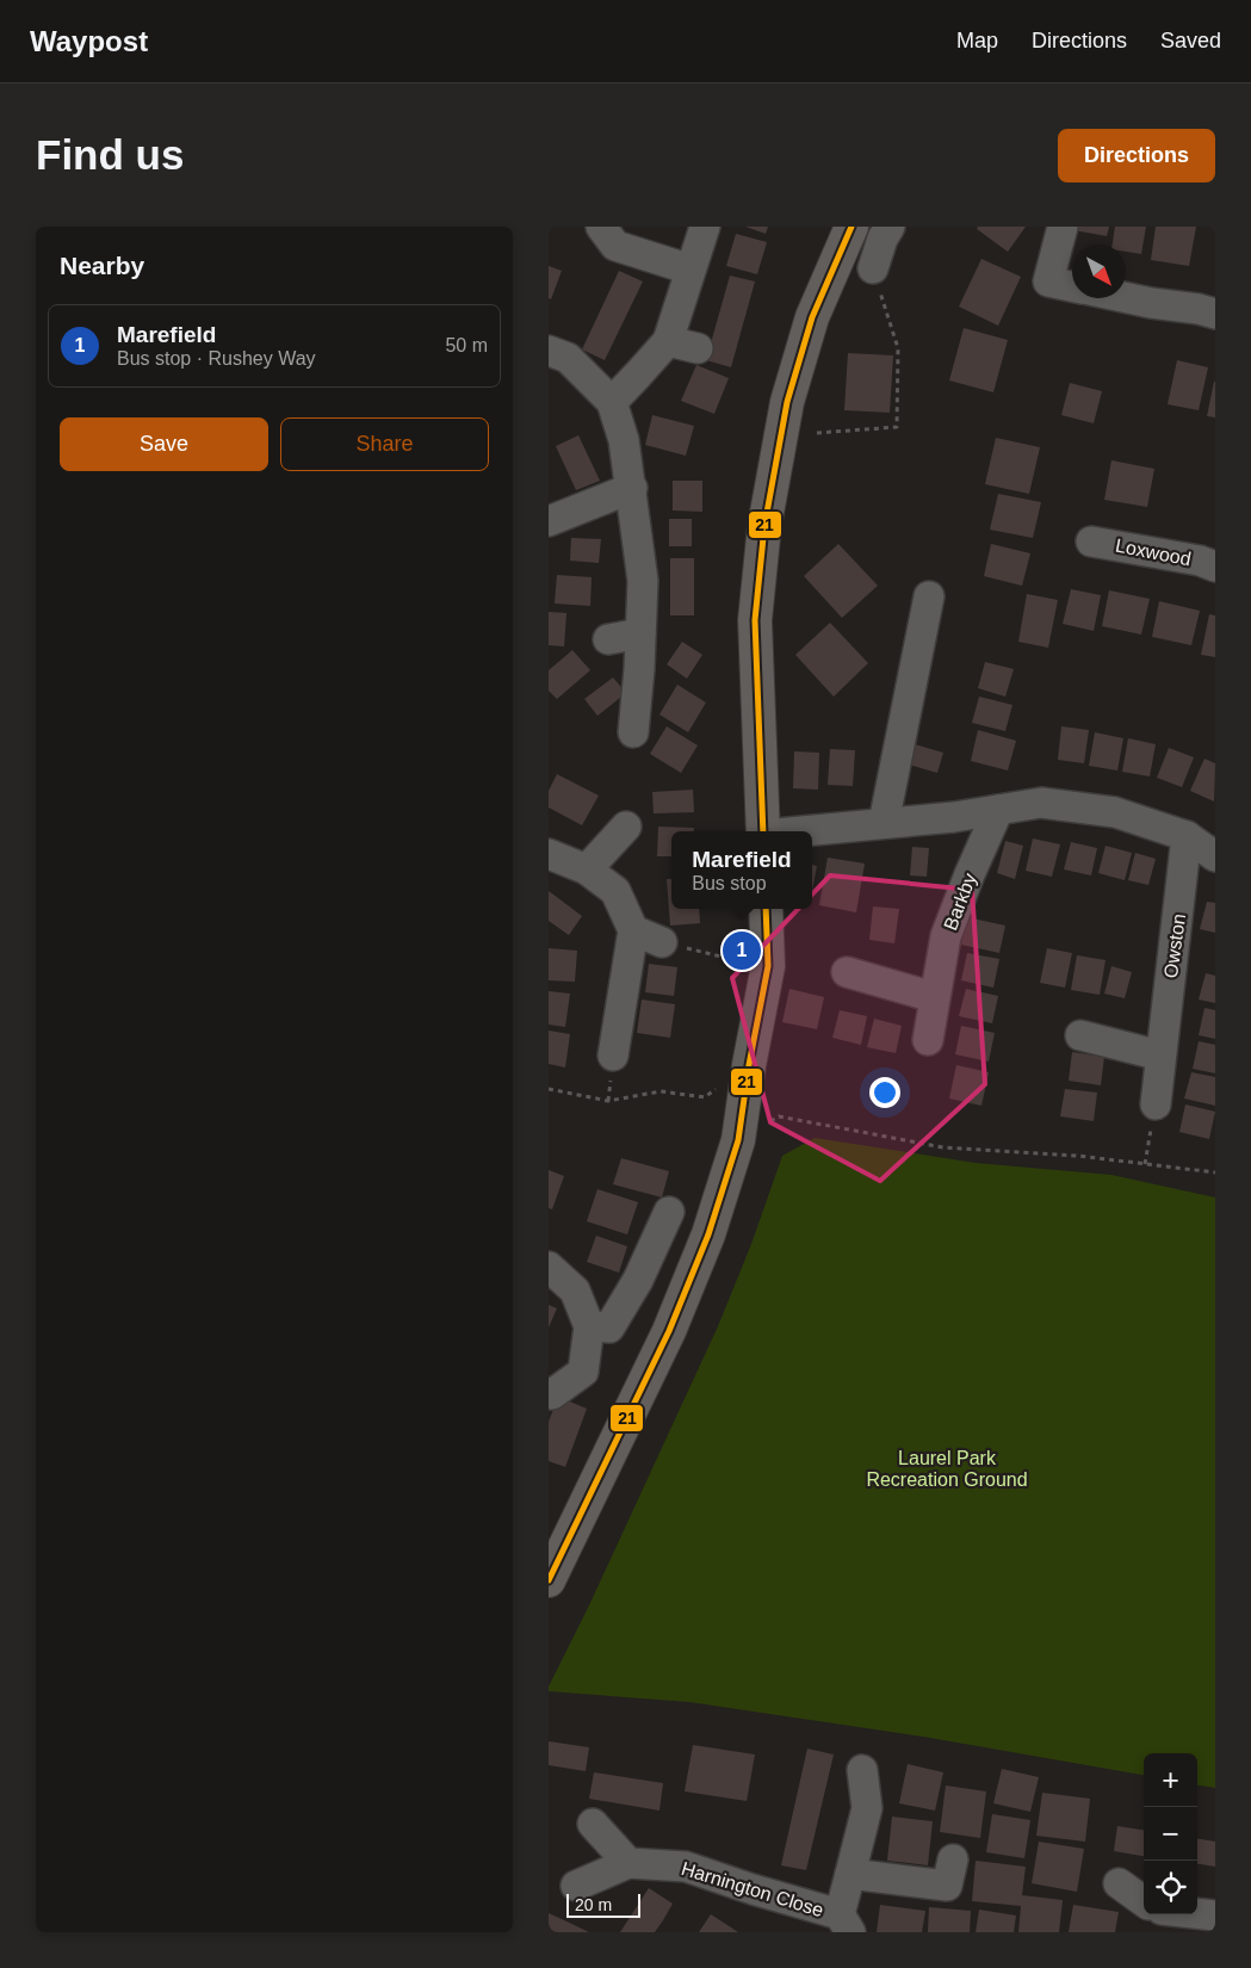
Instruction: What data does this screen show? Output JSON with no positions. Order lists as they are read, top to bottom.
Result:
{
  "streets": {
    "street": [
      "Loxwood",
      "Barkby",
      "Owston",
      "Harnington Close"
    ]
  },
  "parks": ["Laurel Park Recreation Ground"],
  "lines": ["transit line 21"],
  "scale_bar": "20 m",
  "north": "bottom right",
  "page": {
    "header": "Waypost",
    "nav": ["Map", "Directions", "Saved"],
    "buttons": [
      "Directions",
      ["Save", "Share"]
    ],
    "title": "Find us",
    "heading": "Nearby",
    "list": [
      {
        "mark": "1",
        "name": "Marefield",
        "note": "Bus stop · Rushey Way",
        "value": "50 m"
      }
    ],
    "popup": ["Marefield", "Bus stop"],
    "pins": "1",
    "map_buttons": ["+", "−"],
    "scale": "20 m"
  }
}
